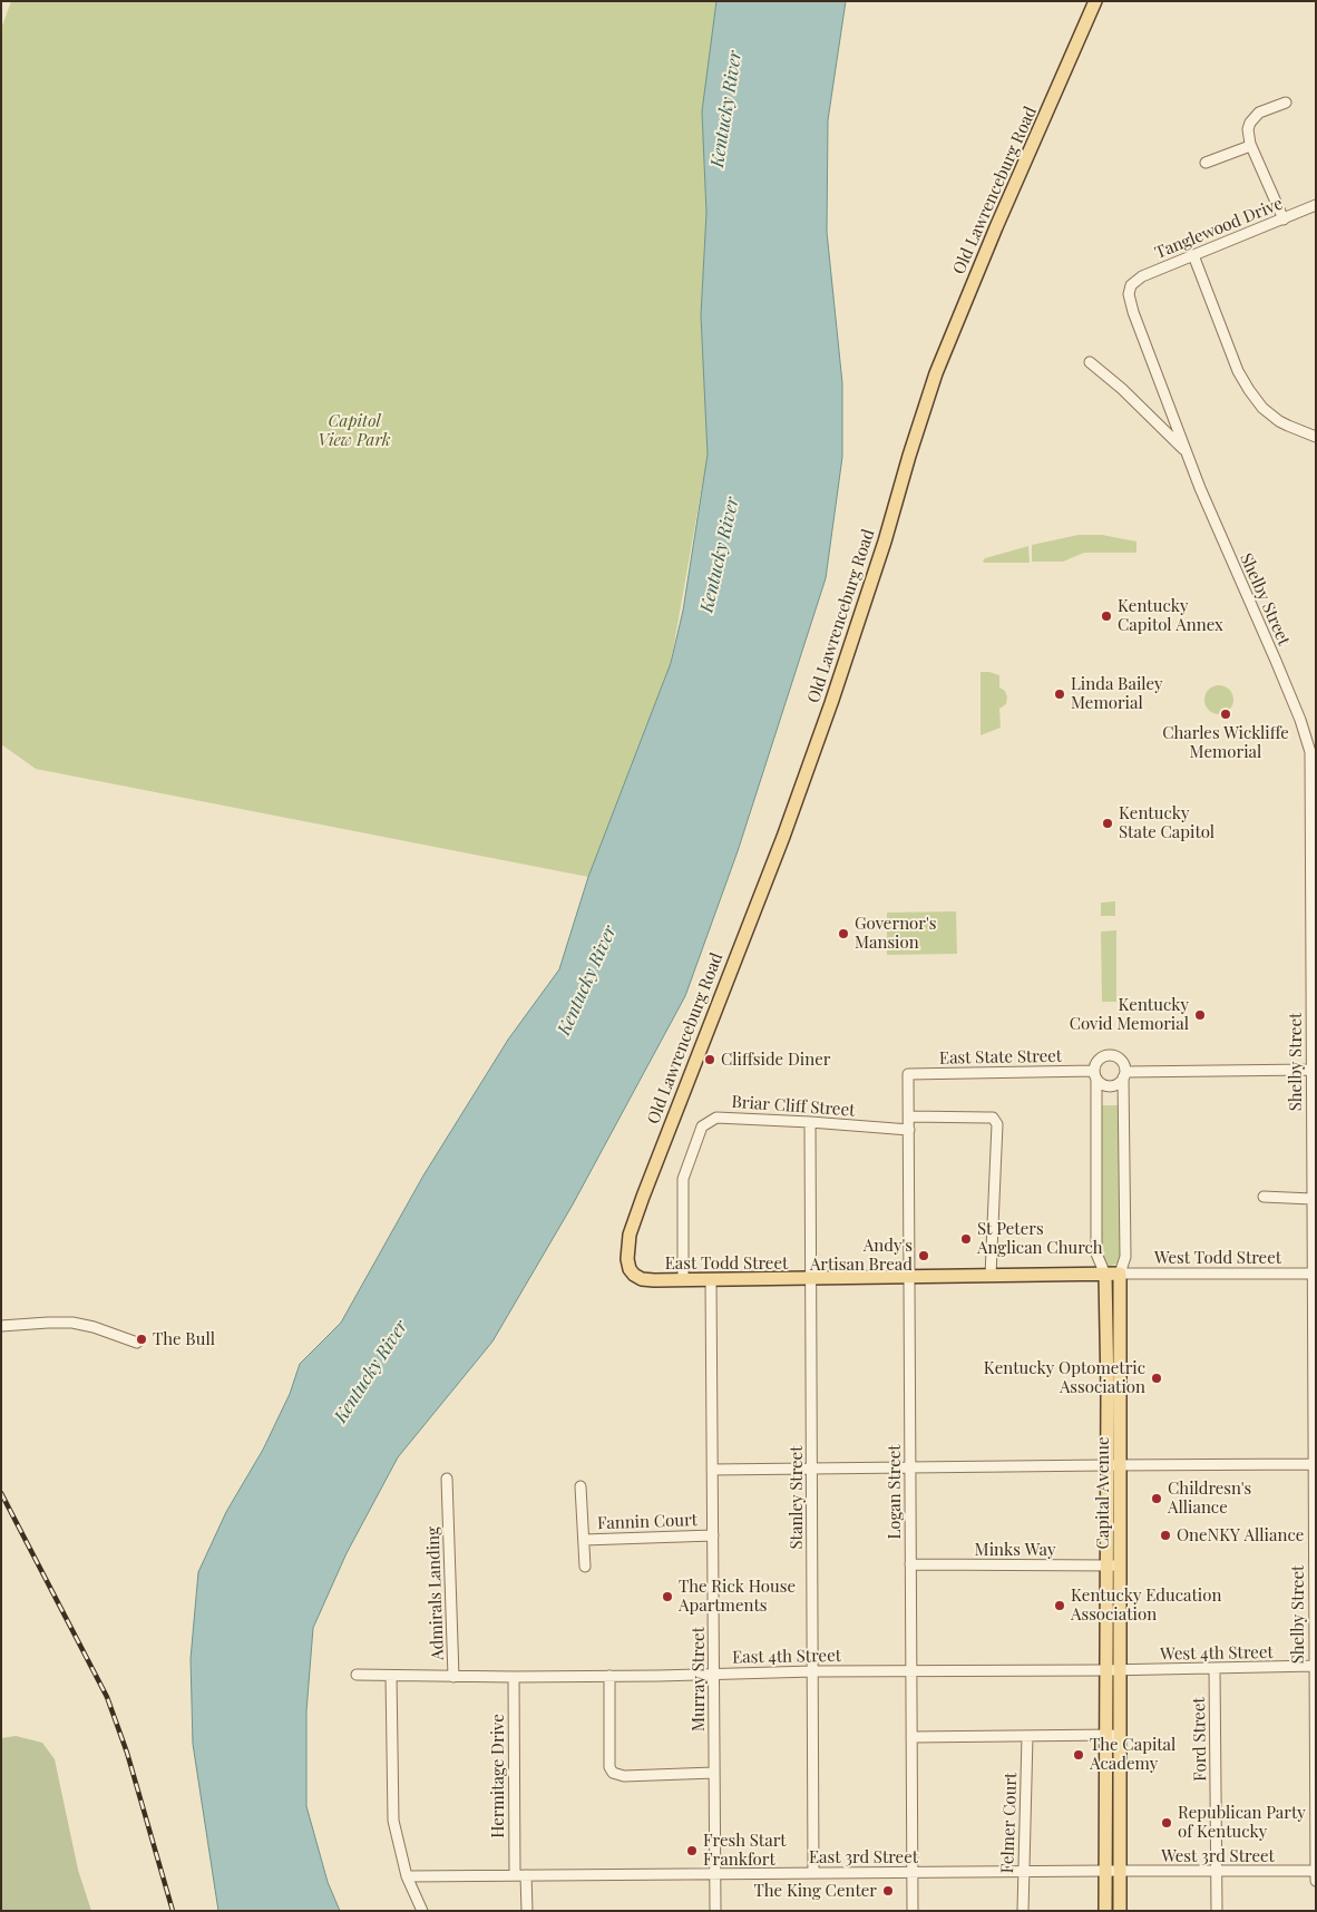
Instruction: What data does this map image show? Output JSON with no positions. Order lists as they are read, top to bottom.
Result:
{
  "streets": {
    "main road": ["Old Lawrenceburg Road", "East Todd Street", "Capital Avenue"],
    "street": [
      "Tanglewood Drive",
      "Shelby Street",
      "East State Street",
      "Briar Cliff Street",
      "West Todd Street",
      "Logan Street",
      "Stanley Street",
      "Fannin Court",
      "Minks Way",
      "Admirals Landing",
      "West 4th Street",
      "East 4th Street",
      "Murray Street",
      "Ford Street",
      "Hermitage Drive",
      "Felmer Court",
      "West 3rd Street",
      "East 3rd Street"
    ]
  },
  "crossings": [
    ["Old Lawrenceburg Road", "East Todd Street"],
    ["Tanglewood Drive", "Shelby Street"],
    ["Shelby Street", "West Todd Street"],
    ["Shelby Street", "West 4th Street"],
    ["Shelby Street", "West 3rd Street"],
    ["East State Street", "Logan Street"],
    ["East State Street", "Capital Avenue"],
    ["Briar Cliff Street", "East Todd Street"],
    ["Briar Cliff Street", "Logan Street"],
    ["Briar Cliff Street", "Stanley Street"],
    ["West Todd Street", "East Todd Street"],
    ["West Todd Street", "Capital Avenue"],
    ["East Todd Street", "Logan Street"],
    ["East Todd Street", "Capital Avenue"],
    ["East Todd Street", "Stanley Street"],
    ["East Todd Street", "Murray Street"],
    ["Logan Street", "Minks Way"],
    ["Logan Street", "East 4th Street"],
    ["Logan Street", "East 3rd Street"],
    ["Capital Avenue", "Minks Way"],
    ["Capital Avenue", "West 4th Street"],
    ["Capital Avenue", "East 4th Street"],
    ["Capital Avenue", "West 3rd Street"],
    ["Capital Avenue", "East 3rd Street"],
    ["Stanley Street", "East 4th Street"],
    ["Stanley Street", "East 3rd Street"],
    ["Fannin Court", "Murray Street"],
    ["Admirals Landing", "East 4th Street"],
    ["West 4th Street", "East 4th Street"],
    ["West 4th Street", "Ford Street"],
    ["East 4th Street", "Murray Street"],
    ["East 4th Street", "Hermitage Drive"],
    ["Murray Street", "East 3rd Street"],
    ["Ford Street", "West 3rd Street"],
    ["Hermitage Drive", "East 3rd Street"],
    ["Felmer Court", "East 3rd Street"],
    ["West 3rd Street", "East 3rd Street"]
  ],
  "water": ["Kentucky River"],
  "parks": ["Capitol View Park"],
  "places": [
    "Kentucky Capitol Annex",
    "Linda Bailey Memorial",
    "Charles Wickliffe Memorial",
    "Kentucky State Capitol",
    "Governor's Mansion",
    "Kentucky Covid Memorial",
    "Cliffside Diner",
    "St Peters Anglican Church",
    "Andy's Artisan Bread",
    "The Bull",
    "Kentucky Optometric Association",
    "Childresn's Alliance",
    "OneNKY Alliance",
    "The Rick House Apartments",
    "Kentucky Education Association",
    "The Capital Academy",
    "Republican Party of Kentucky",
    "Fresh Start Frankfort",
    "The King Center"
  ]
}
